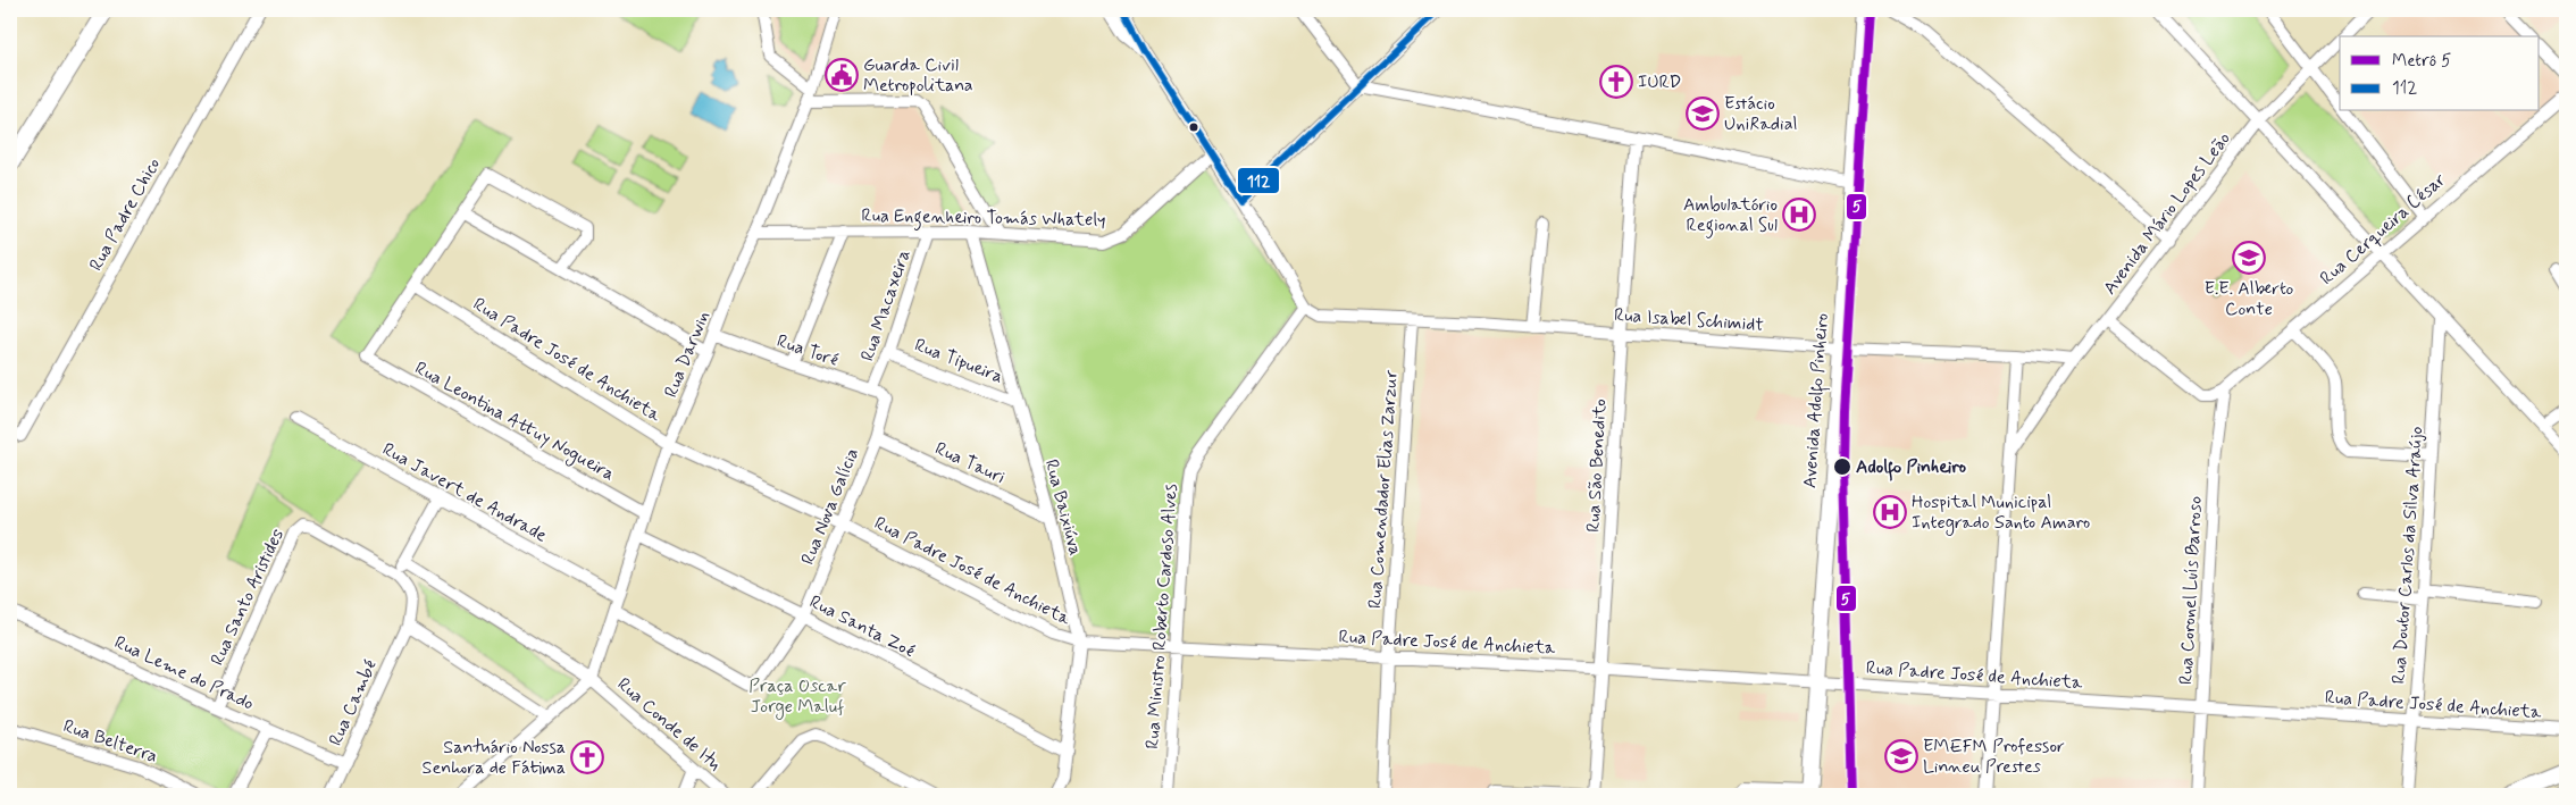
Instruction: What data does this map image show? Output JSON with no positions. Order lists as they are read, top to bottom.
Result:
{
  "streets": {
    "main road": ["Avenida Adolfo Pinheiro"],
    "street": [
      "Avenida Mário Lopes Leão",
      "Rua Padre Chico",
      "Rua Engenheiro Tomás Whately",
      "Rua Cerqueira César",
      "Rua Macaxeira",
      "Rua Isabel Schimidt",
      "Rua Toré",
      "Rua Darwin",
      "Rua Padre José de Anchieta",
      "Rua Tipueira",
      "Rua Leontina Attuy Nogueira",
      "Rua Tauri",
      "Rua São Benedito",
      "Rua Comendador Elias Zarzur",
      "Rua Javert de Andrade",
      "Rua Nova Galícia",
      "Rua Baixiúva",
      "Rua Doutor Carlos da Silva Araújo",
      "Rua Coronel Luís Barroso",
      "Rua Santo Aristides",
      "Rua Ministro Roberto Cardoso Alves",
      "Rua Santa Zoé",
      "Rua Leme do Prado",
      "Rua Cambé",
      "Rua Conde de Itu",
      "Rua Belterra"
    ]
  },
  "crossings": [
    ["Avenida Mário Lopes Leão", "Rua Isabel Schimidt"],
    ["Rua Engenheiro Tomás Whately", "Rua Macaxeira"],
    ["Rua Engenheiro Tomás Whately", "Rua Darwin"],
    ["Rua Engenheiro Tomás Whately", "Rua Baixiúva"],
    ["Rua Cerqueira César", "Rua Coronel Luís Barroso"],
    ["Rua Macaxeira", "Rua Toré"],
    ["Rua Macaxeira", "Rua Tipueira"],
    ["Rua Isabel Schimidt", "Avenida Adolfo Pinheiro"],
    ["Rua Isabel Schimidt", "Rua São Benedito"],
    ["Rua Isabel Schimidt", "Rua Comendador Elias Zarzur"],
    ["Rua Isabel Schimidt", "Rua Ministro Roberto Cardoso Alves"],
    ["Rua Toré", "Rua Darwin"],
    ["Rua Toré", "Rua Nova Galícia"],
    ["Rua Darwin", "Rua Padre José de Anchieta"],
    ["Rua Darwin", "Rua Leontina Attuy Nogueira"],
    ["Rua Darwin", "Rua Javert de Andrade"],
    ["Rua Darwin", "Rua Nova Galícia"],
    ["Rua Darwin", "Rua Santa Zoé"],
    ["Rua Darwin", "Rua Conde de Itu"],
    ["Rua Padre José de Anchieta", "Avenida Adolfo Pinheiro"],
    ["Rua Padre José de Anchieta", "Rua Leontina Attuy Nogueira"],
    ["Rua Padre José de Anchieta", "Rua São Benedito"],
    ["Rua Padre José de Anchieta", "Rua Comendador Elias Zarzur"],
    ["Rua Padre José de Anchieta", "Rua Nova Galícia"],
    ["Rua Padre José de Anchieta", "Rua Baixiúva"],
    ["Rua Padre José de Anchieta", "Rua Doutor Carlos da Silva Araújo"],
    ["Rua Padre José de Anchieta", "Rua Coronel Luís Barroso"],
    ["Rua Padre José de Anchieta", "Rua Ministro Roberto Cardoso Alves"],
    ["Rua Tipueira", "Rua Baixiúva"],
    ["Rua Tauri", "Rua Nova Galícia"],
    ["Rua Tauri", "Rua Baixiúva"],
    ["Rua Nova Galícia", "Rua Santa Zoé"],
    ["Rua Baixiúva", "Rua Santa Zoé"],
    ["Rua Santo Aristides", "Rua Leme do Prado"],
    ["Rua Santo Aristides", "Rua Cambé"],
    ["Rua Leme do Prado", "Rua Cambé"]
  ],
  "parks": ["Praça Oscar Jorge Maluf"],
  "places": {
    "public building": ["Guarda Civil Metropolitana"],
    "church": ["IURD", "Santuário Nossa Senhora de Fátima"],
    "school or university": ["Estácio UniRadial", "E.E. Alberto Conte", "EMEFM Professor Linneu Prestes"],
    "hospital": ["Ambulatório Regional Sul", "Hospital Municipal Integrado Santo Amaro"],
    "other": ["Adolfo Pinheiro"]
  },
  "lines": ["metro line 5", "transit line 112"],
  "legend": ["Metrô 5", "112"]
}
